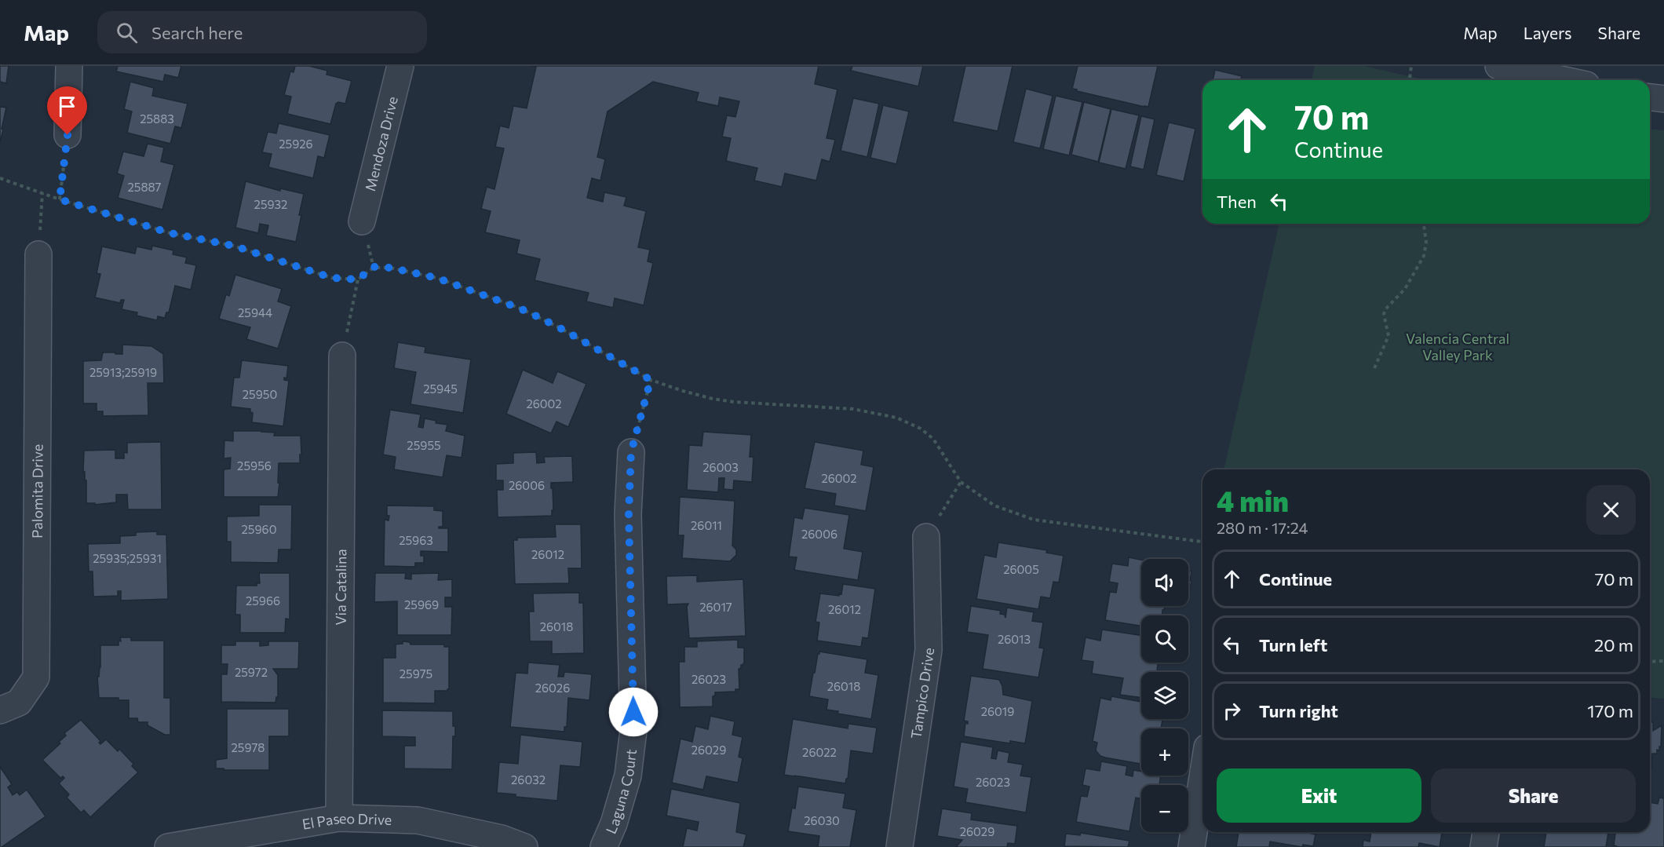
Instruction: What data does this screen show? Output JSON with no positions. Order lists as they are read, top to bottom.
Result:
{
  "streets": {
    "street": [
      "Mendoza Drive",
      "Palomita Drive",
      "Via Catalina",
      "Tampico Drive",
      "Laguna Court",
      "El Paseo Drive"
    ]
  },
  "crossings": [
    ["Via Catalina", "El Paseo Drive"]
  ],
  "parks": ["Valencia Central Valley Park"],
  "house_numbers": [
    "25883",
    "25926",
    "25887",
    "25932",
    "25944",
    "25913;25919",
    "25945",
    "25950",
    "26002",
    "25955",
    "25956",
    "26003",
    "26002",
    "26006",
    "26011",
    "25960",
    "26006",
    "25963",
    "26012",
    "25935;25931",
    "26005",
    "25966",
    "25969",
    "26017",
    "26012",
    "26018",
    "26013",
    "25972",
    "25975",
    "26023",
    "26018",
    "26026",
    "26019",
    "25978",
    "26029",
    "26022",
    "26032",
    "26023",
    "26030",
    "26029"
  ],
  "page": {
    "header": "Map",
    "search": "Search here",
    "nav": ["Map", "Layers", "Share"],
    "turn": ["70 m", "Continue"],
    "then": "Then",
    "heading": ["4 min", "280 m · 17:24"],
    "list": [
      {
        "name": "Continue",
        "value": "70 m"
      },
      {
        "name": "Turn left",
        "value": "20 m"
      },
      {
        "name": "Turn right",
        "value": "170 m"
      }
    ],
    "map_buttons": ["+", "−"],
    "buttons": ["Exit", "Share"]
  }
}
